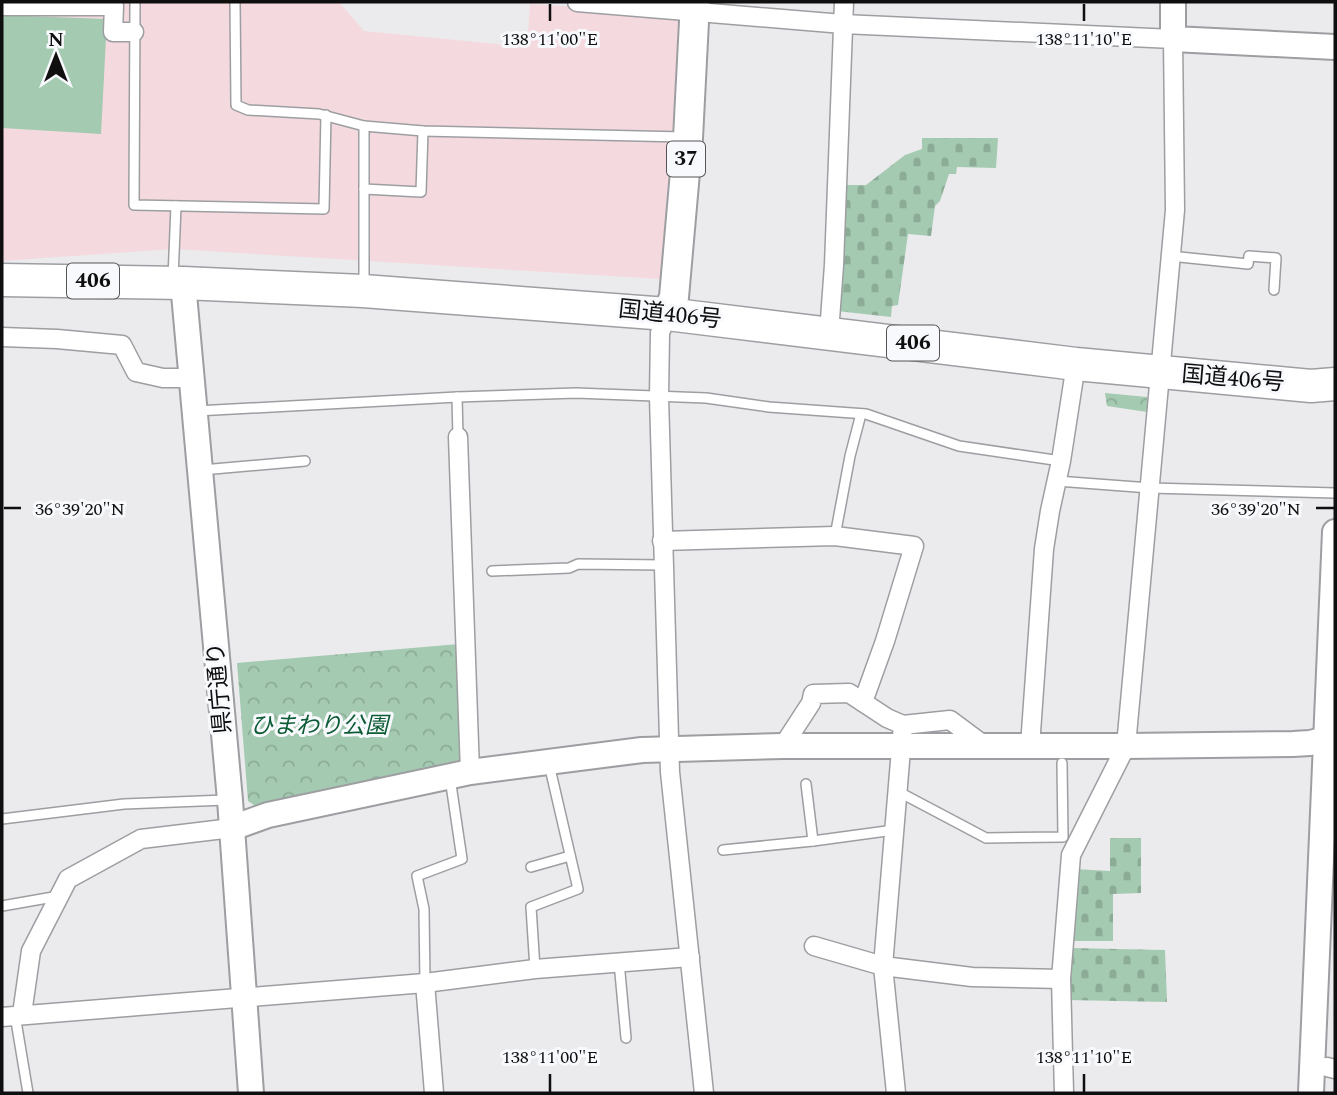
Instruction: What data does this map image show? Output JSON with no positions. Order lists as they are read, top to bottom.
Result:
{
  "streets": {
    "highway": ["406", "国道406号"],
    "main road": ["37"],
    "street": ["県庁通り"]
  },
  "crossings": [
    ["37", "国道406号"],
    ["国道406号", "県庁通り"]
  ],
  "parks": ["ひまわり公園"],
  "north": "top",
  "coordinates": ["138°11'00\"E", "138°11'10\"E", "36°39'20\"N"]
}
